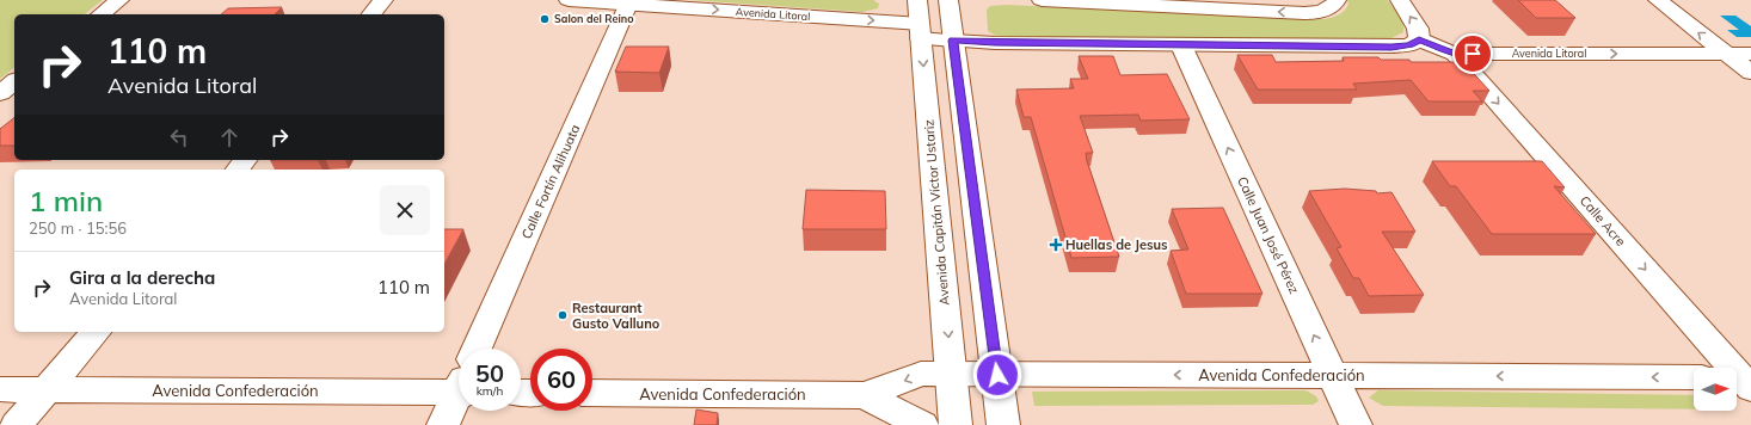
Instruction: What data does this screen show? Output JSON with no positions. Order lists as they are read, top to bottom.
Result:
{
  "streets": {
    "street": [
      "Avenida Litoral",
      "Calle Fortín Alihuata",
      "Avenida Capitán Víctor Ustariz",
      "Calle Acre",
      "Calle Juan José Pérez",
      "Avenida Confederación"
    ]
  },
  "crossings": [
    ["Avenida Litoral", "Calle Fortín Alihuata"],
    ["Avenida Litoral", "Avenida Capitán Víctor Ustariz"],
    ["Avenida Litoral", "Calle Acre"],
    ["Avenida Litoral", "Calle Juan José Pérez"],
    ["Avenida Capitán Víctor Ustariz", "Avenida Confederación"],
    ["Calle Juan José Pérez", "Avenida Confederación"]
  ],
  "one_way": [
    "Avenida Litoral",
    "Calle Acre",
    "Calle Juan José Pérez",
    "Avenida Confederación"
  ],
  "places": {
    "other": ["Salon del Reino", "Restaurant Gusto Valluno"],
    "health": ["Huellas de Jesus"]
  },
  "north": "right",
  "page": {
    "turn": ["110 m", "Avenida Litoral"],
    "heading": ["1 min", "250 m · 15:56"],
    "list": [
      {
        "name": "Gira a la derecha",
        "note": "Avenida Litoral",
        "value": "110 m"
      }
    ],
    "speed": "50 km/h",
    "limit": "60"
  }
}
